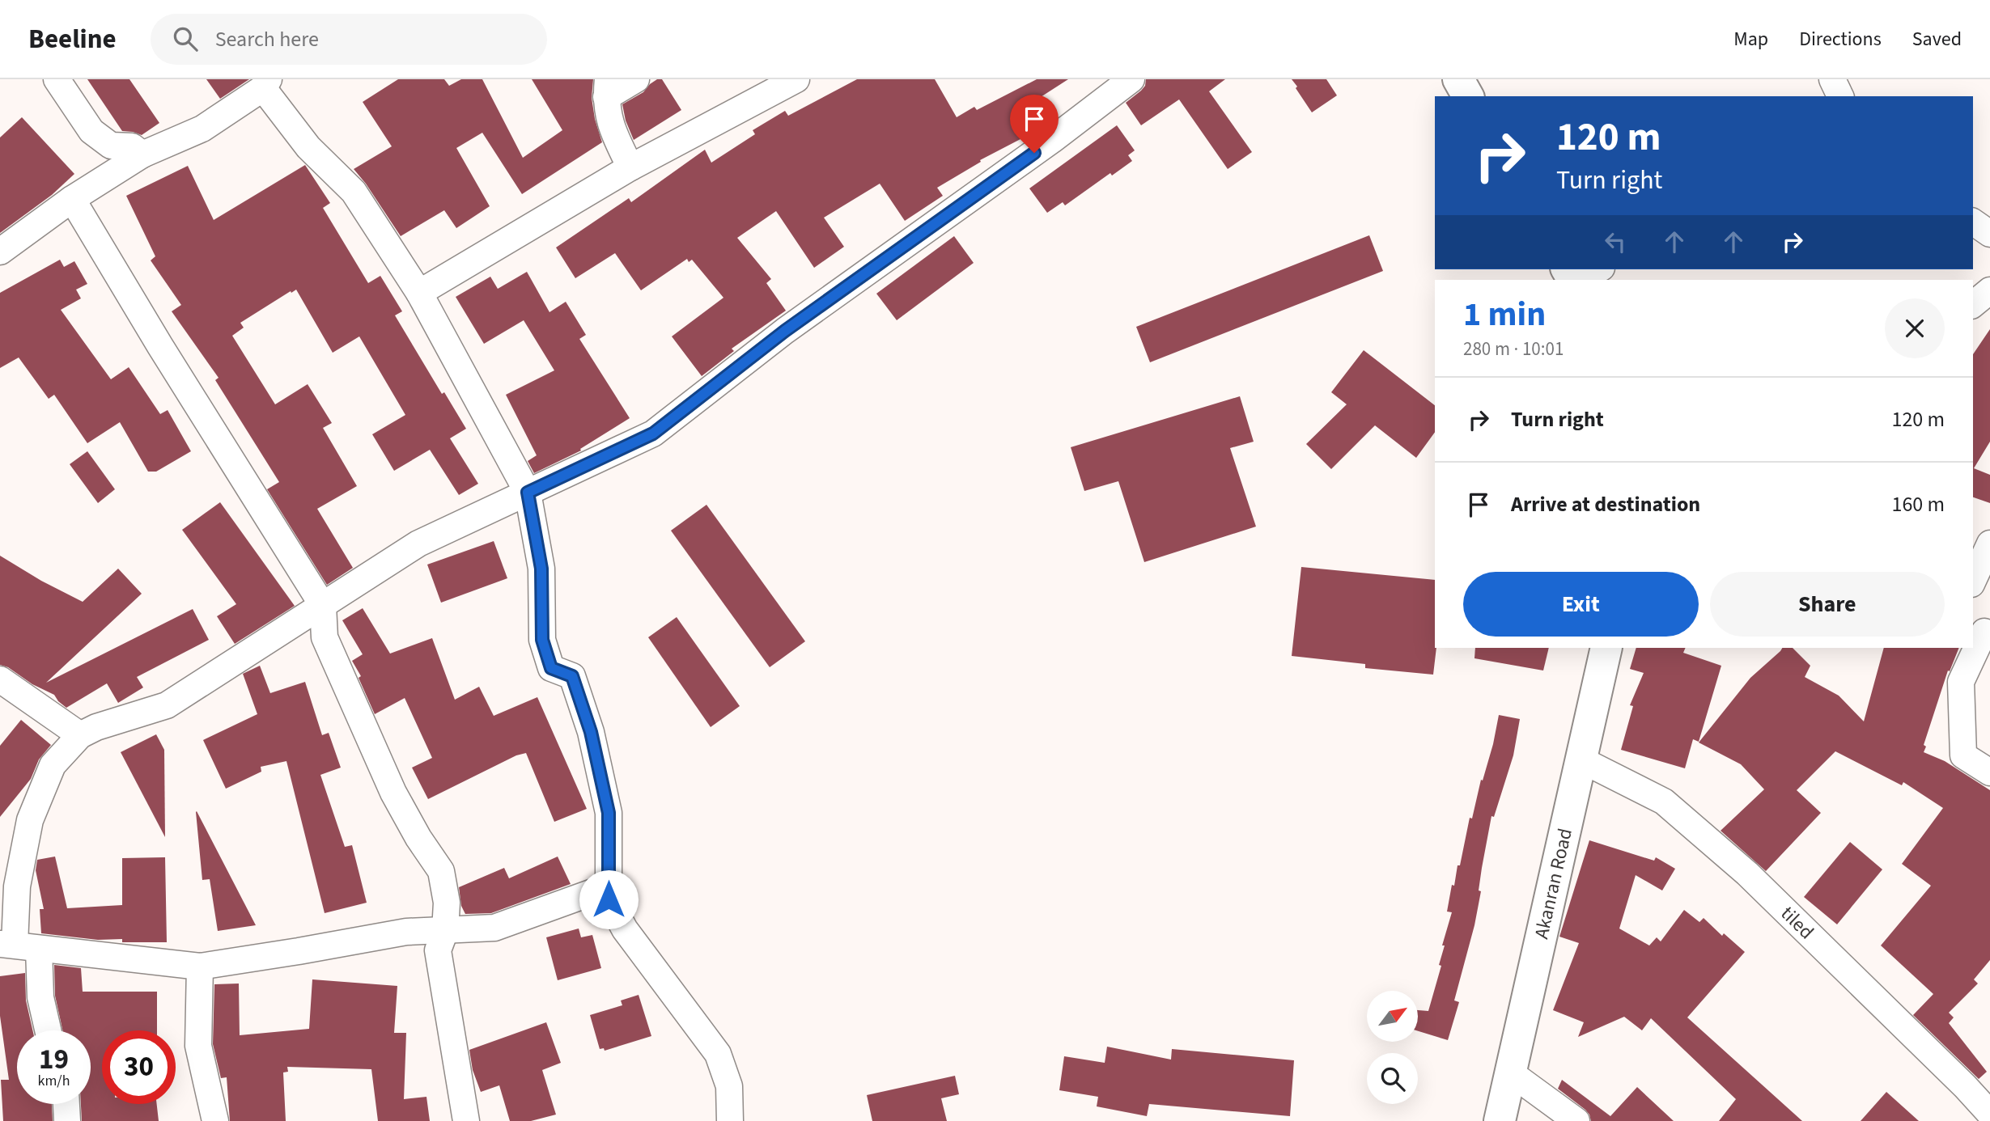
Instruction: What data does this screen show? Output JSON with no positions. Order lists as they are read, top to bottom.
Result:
{
  "streets": {
    "main road": ["Akanran Road"],
    "street": ["tiled"]
  },
  "crossings": [
    ["Akanran Road", "tiled"]
  ],
  "north": "top right",
  "page": {
    "header": "Beeline",
    "search": "Search here",
    "nav": ["Map", "Directions", "Saved"],
    "turn": ["120 m", "Turn right"],
    "heading": ["1 min", "280 m · 10:01"],
    "list": [
      {
        "name": "Turn right",
        "value": "120 m"
      },
      {
        "name": "Arrive at destination",
        "value": "160 m"
      }
    ],
    "buttons": ["Exit", "Share"],
    "speed": "19 km/h",
    "limit": "30"
  }
}
